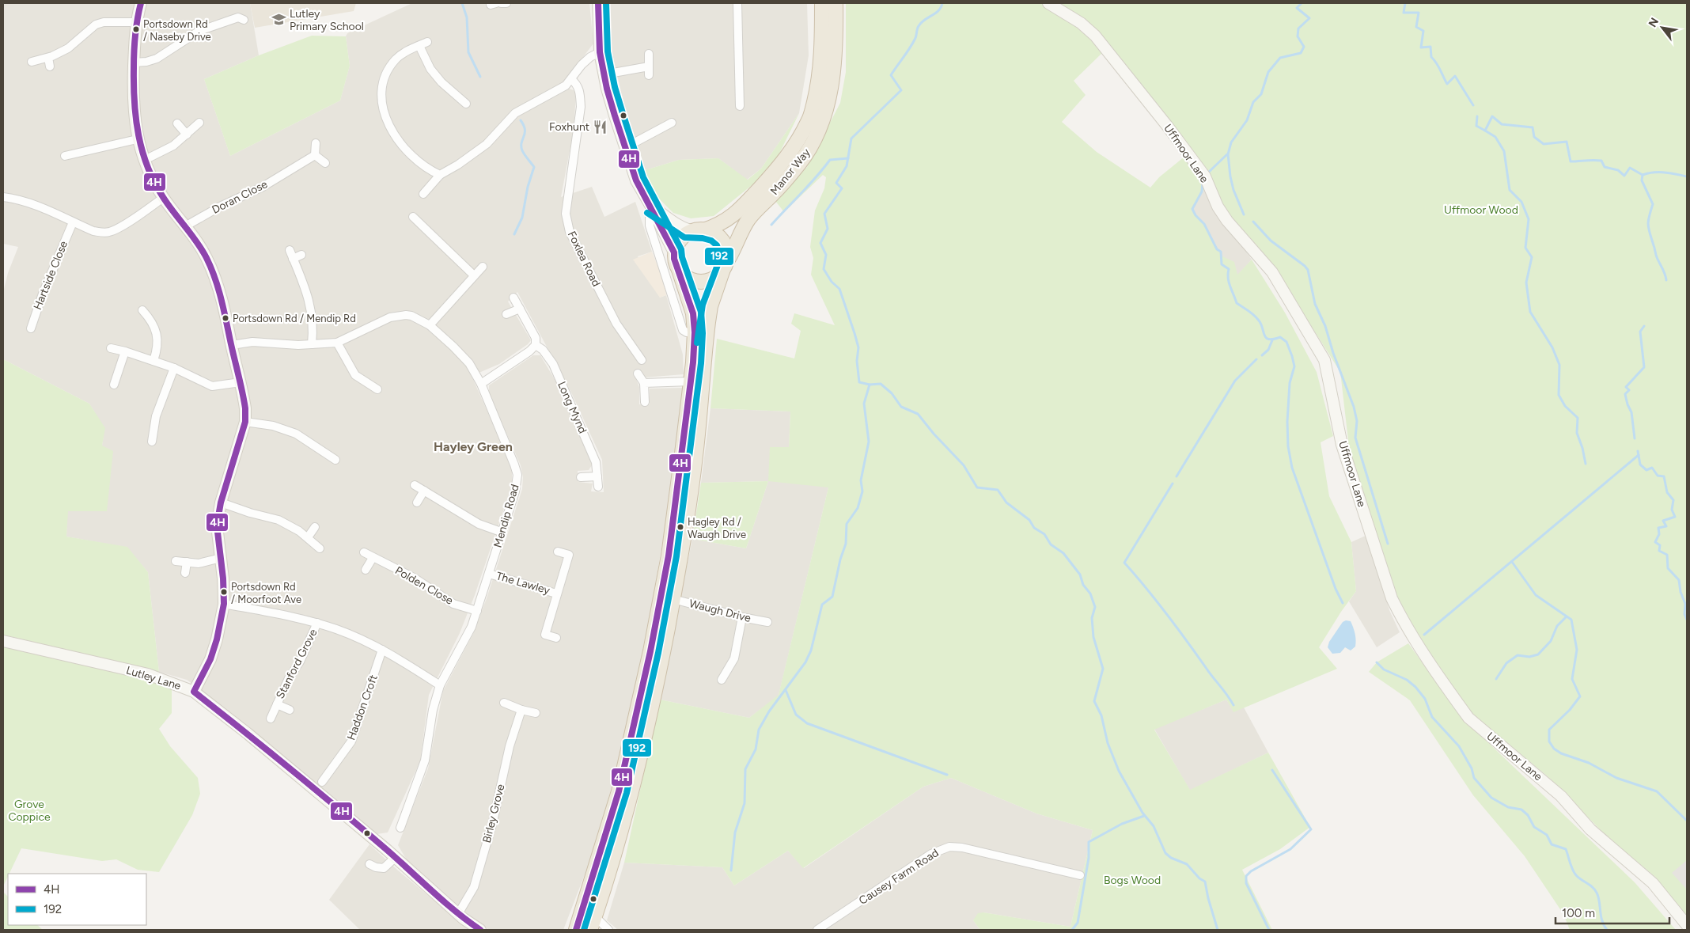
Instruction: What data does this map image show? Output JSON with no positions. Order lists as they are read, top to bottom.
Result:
{
  "streets": {
    "highway": ["Manor Way"],
    "street": [
      "Uffmoor Lane",
      "Doran Close",
      "Foxlea Road",
      "Hartside Close",
      "Long Mynd",
      "Mendip Road",
      "The Lawley",
      "Polden Close",
      "Waugh Drive",
      "Stanford Grove",
      "Lutley Lane",
      "Haddon Croft",
      "Birley Grove",
      "Causey Farm Road"
    ]
  },
  "crossings": [
    ["Manor Way", "Waugh Drive"],
    ["Mendip Road", "The Lawley"],
    ["Mendip Road", "Polden Close"],
    ["Lutley Lane", "Birley Grove"]
  ],
  "districts": ["Hayley Green"],
  "parks": ["Uffmoor Wood", "Grove Coppice", "Bogs Wood"],
  "places": {
    "school or university": ["Lutley Primary School"],
    "other": [
      "Portsdown Rd / Naseby Drive",
      "Portsdown Rd / Mendip Rd",
      "Hagley Rd / Waugh Drive",
      "Portsdown Rd / Moorfoot Ave"
    ],
    "restaurant": ["Foxhunt"]
  },
  "lines": ["transit line 4H", "transit line 192"],
  "legend": ["4H", "192"],
  "scale_bar": "100 m",
  "north": "top left"
}
